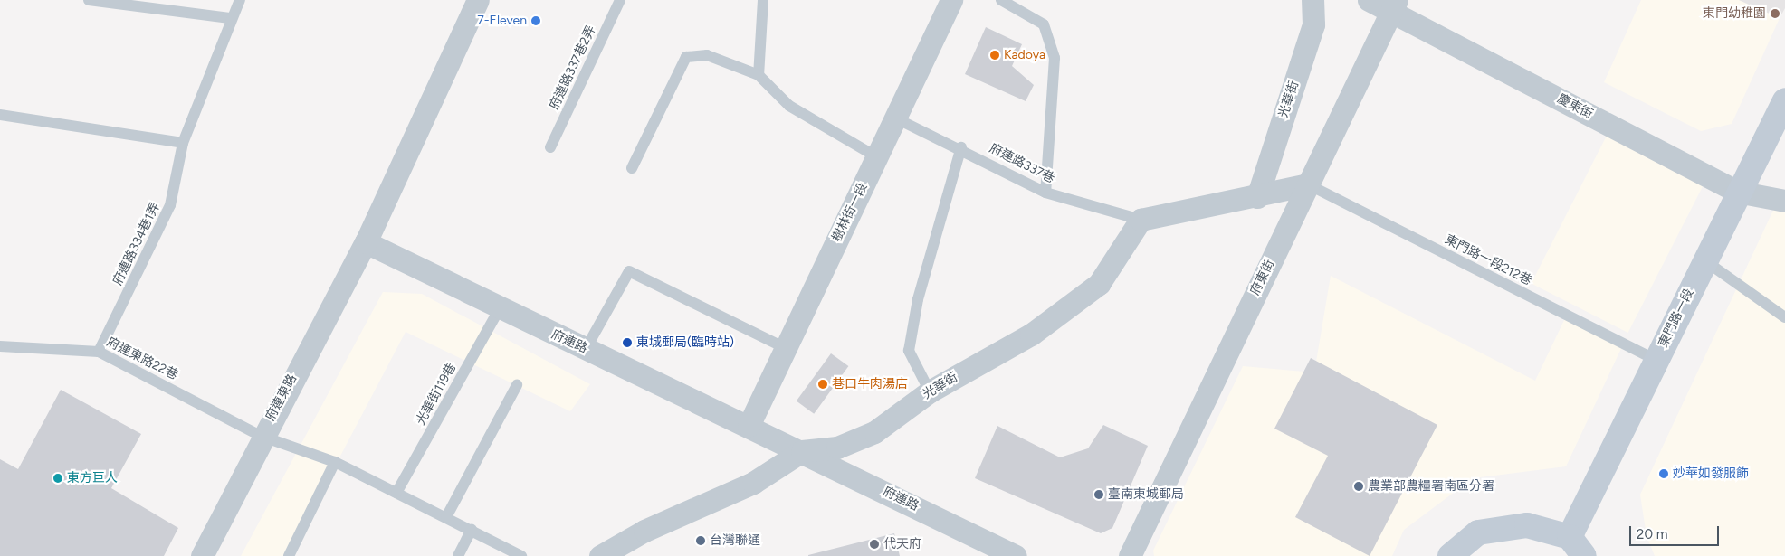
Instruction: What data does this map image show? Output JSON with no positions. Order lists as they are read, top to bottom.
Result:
{
  "streets": {
    "main road": ["東門路一段"],
    "street": [
      "光華街",
      "慶東街",
      "樹林街一段",
      "府東街",
      "府連路",
      "府連東路"
    ],
    "lane": [
      "府連路337巷2弄",
      "府連路337巷",
      "府連路334巷1弄",
      "東門路一段212巷",
      "府連東路22巷",
      "光華街119巷"
    ]
  },
  "crossings": [
    ["光華街", "府連路337巷"],
    ["光華街", "府連路"],
    ["慶東街", "府東街"],
    ["慶東街", "東門路一段"],
    ["府連路337巷", "樹林街一段"],
    ["樹林街一段", "府連路"],
    ["府連路334巷1弄", "府連東路22巷"],
    ["東門路一段212巷", "府東街"],
    ["東門路一段212巷", "東門路一段"],
    ["府連路", "光華街119巷"],
    ["府連路", "府連東路"],
    ["府連東路22巷", "府連東路"]
  ],
  "places": [
    "東門幼稚園",
    "7-Eleven",
    "Kadoya",
    "東城郵局(臨時站)",
    "巷口牛肉湯店",
    "妙華如發服飾",
    "東方巨人",
    "農業部農糧署南區分署",
    "臺南東城郵局",
    "台灣聯通",
    "代天府"
  ],
  "scale_bar": "20 m"
}
